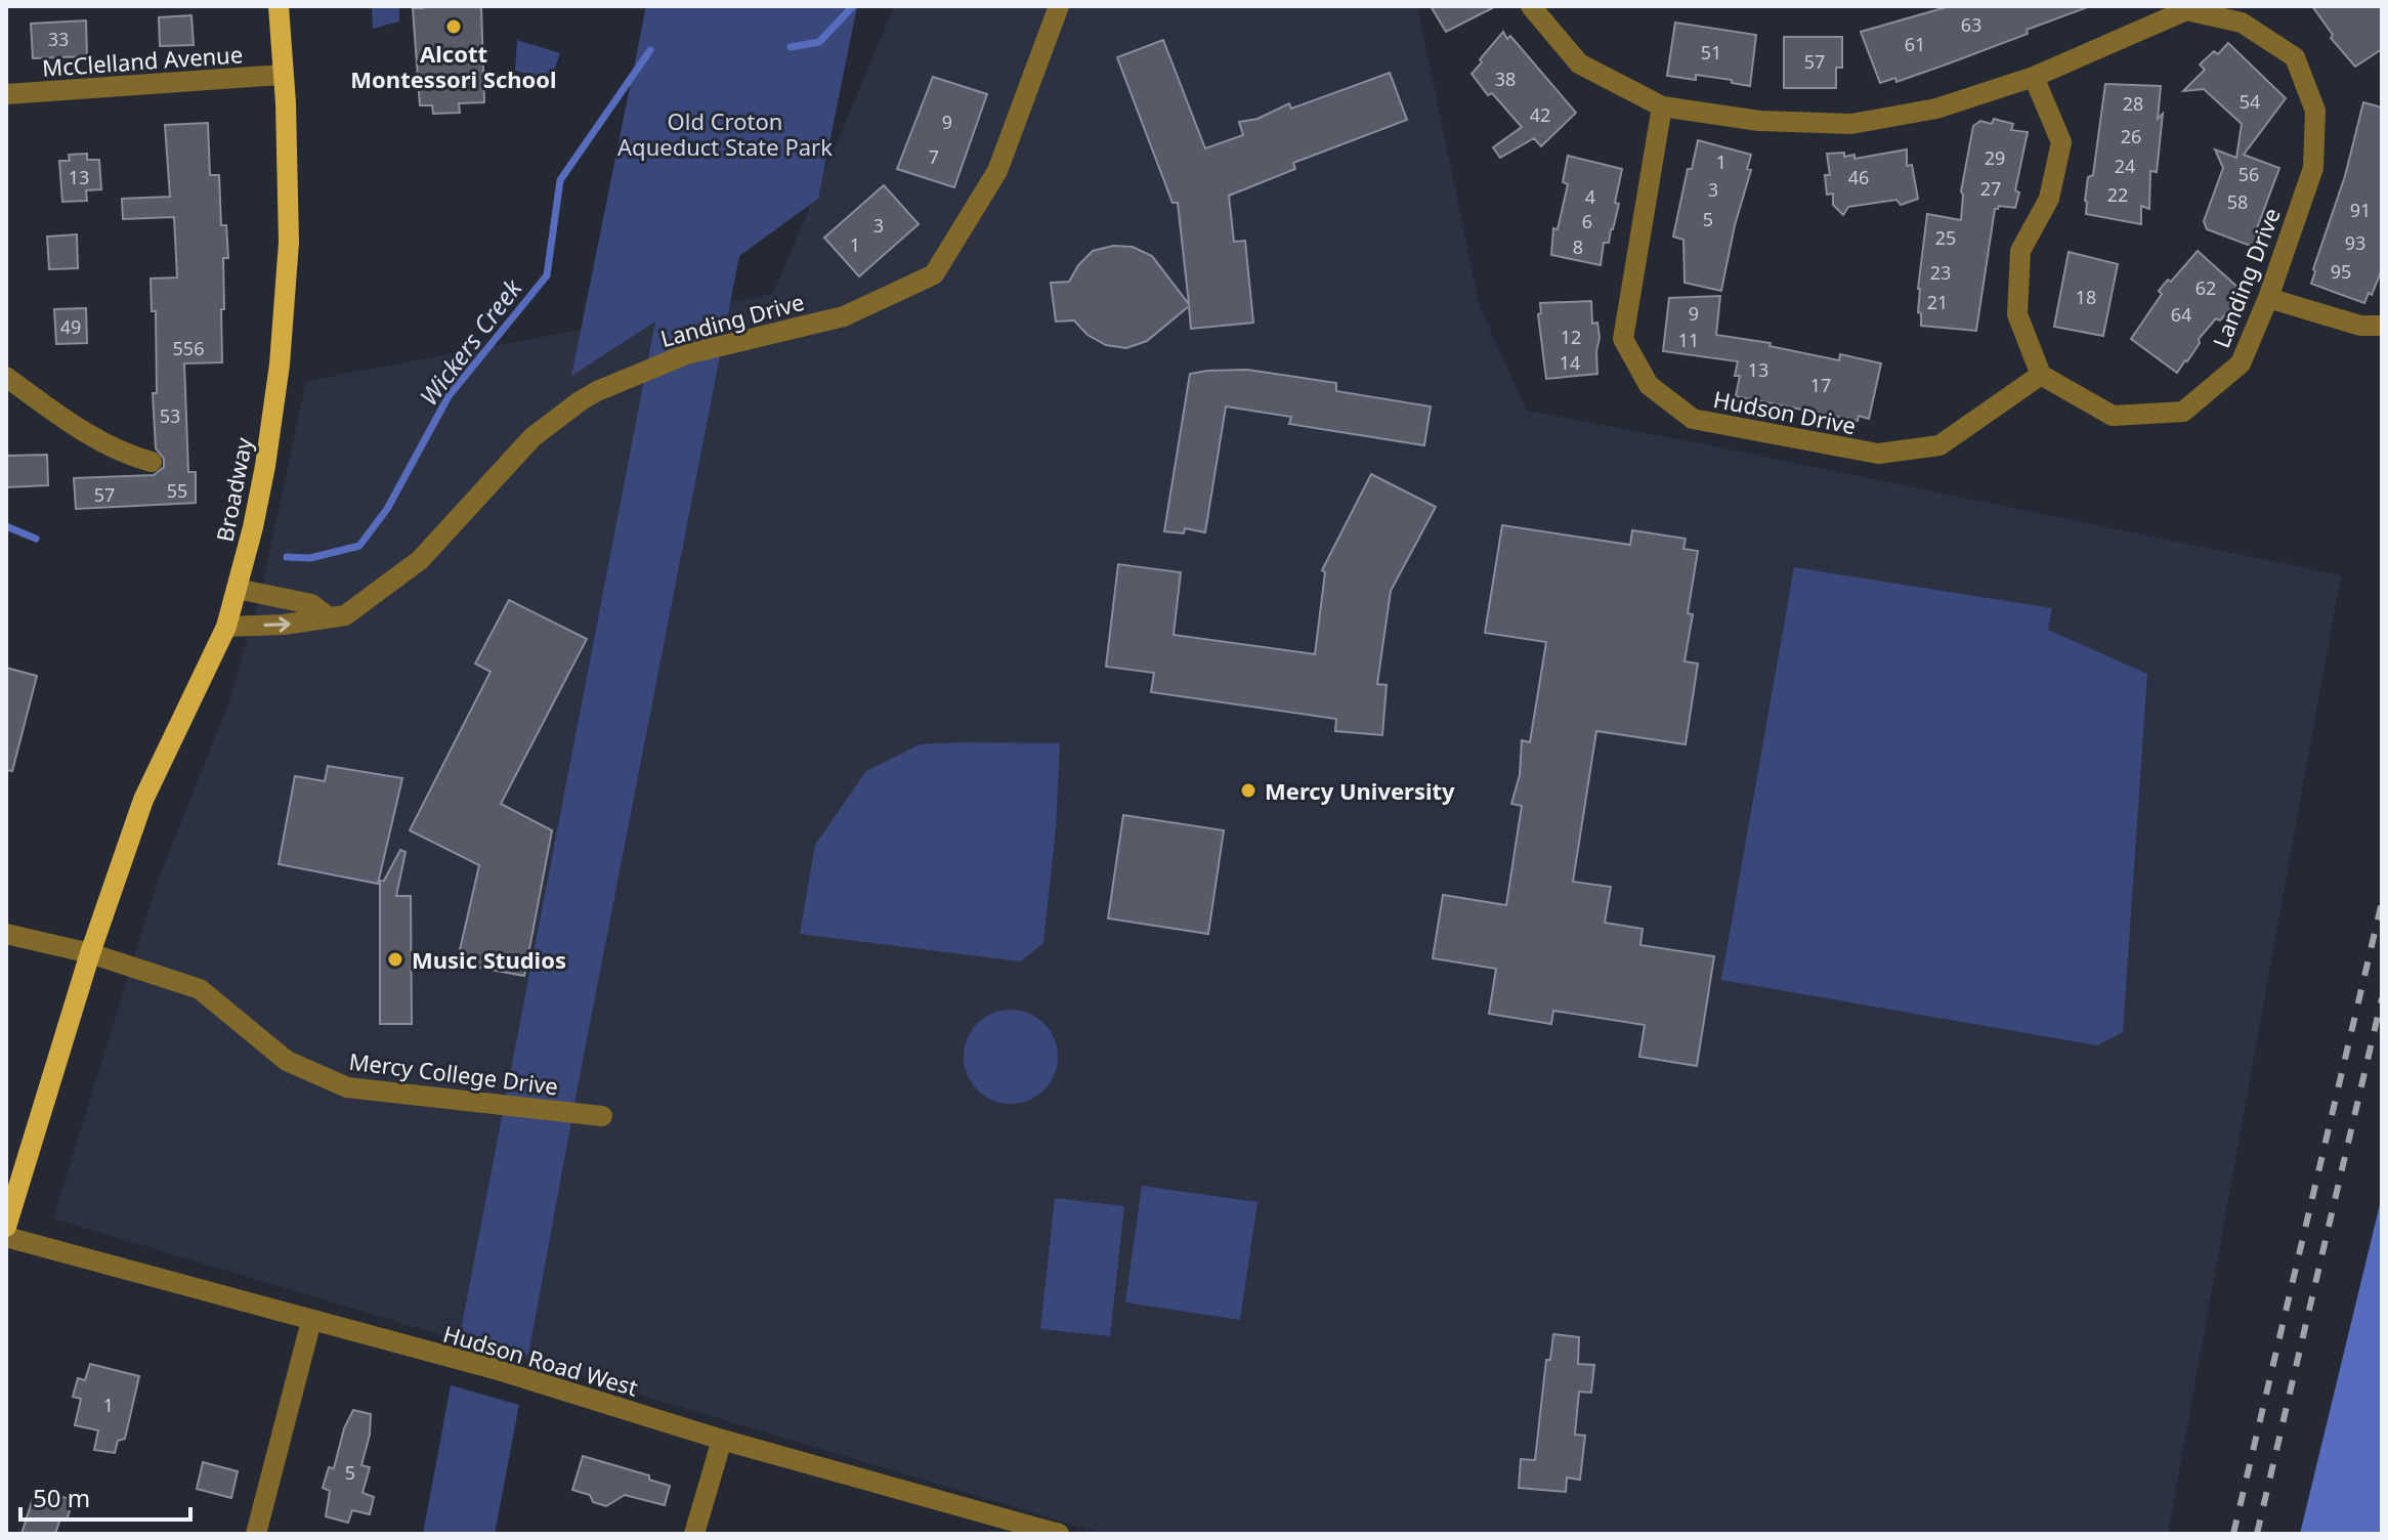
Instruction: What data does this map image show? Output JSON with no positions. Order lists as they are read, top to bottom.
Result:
{
  "streets": {
    "main road": ["Broadway"],
    "street": [
      "McClelland Avenue",
      "Landing Drive",
      "Hudson Drive",
      "Mercy College Drive",
      "Hudson Road West"
    ]
  },
  "crossings": [
    ["McClelland Avenue", "Broadway"],
    ["Landing Drive", "Hudson Drive"],
    ["Landing Drive", "Broadway"],
    ["Broadway", "Mercy College Drive"]
  ],
  "water": ["Wickers Creek"],
  "parks": ["Old Croton Aqueduct State Park"],
  "places": ["Alcott Montessori School", "Mercy University", "Music Studios"],
  "house_numbers": [
    "63",
    "33",
    "61",
    "51",
    "57",
    "38",
    "54",
    "28",
    "42",
    "9",
    "26",
    "7",
    "29",
    "1",
    "24",
    "56",
    "13",
    "46",
    "27",
    "3",
    "22",
    "4",
    "58",
    "91",
    "5",
    "6",
    "3",
    "25",
    "93",
    "1",
    "8",
    "95",
    "23",
    "62",
    "18",
    "21",
    "9",
    "64",
    "49",
    "12",
    "11",
    "556",
    "14",
    "13",
    "17",
    "53",
    "55",
    "57",
    "1",
    "5"
  ],
  "scale_bar": "50 m"
}
